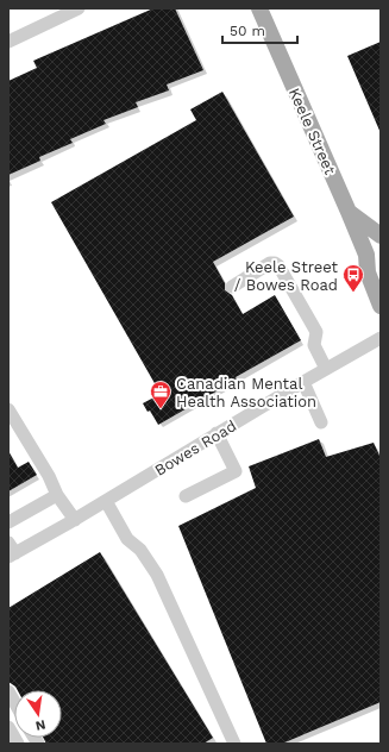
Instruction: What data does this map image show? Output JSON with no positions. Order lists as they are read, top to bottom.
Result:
{
  "streets": {
    "main road": ["Keele Street"],
    "street": ["Bowes Road"]
  },
  "places": {
    "bus stop": ["Keele Street / Bowes Road"],
    "office": ["Canadian Mental Health Association"]
  },
  "scale_bar": "50 m",
  "north": "bottom"
}
